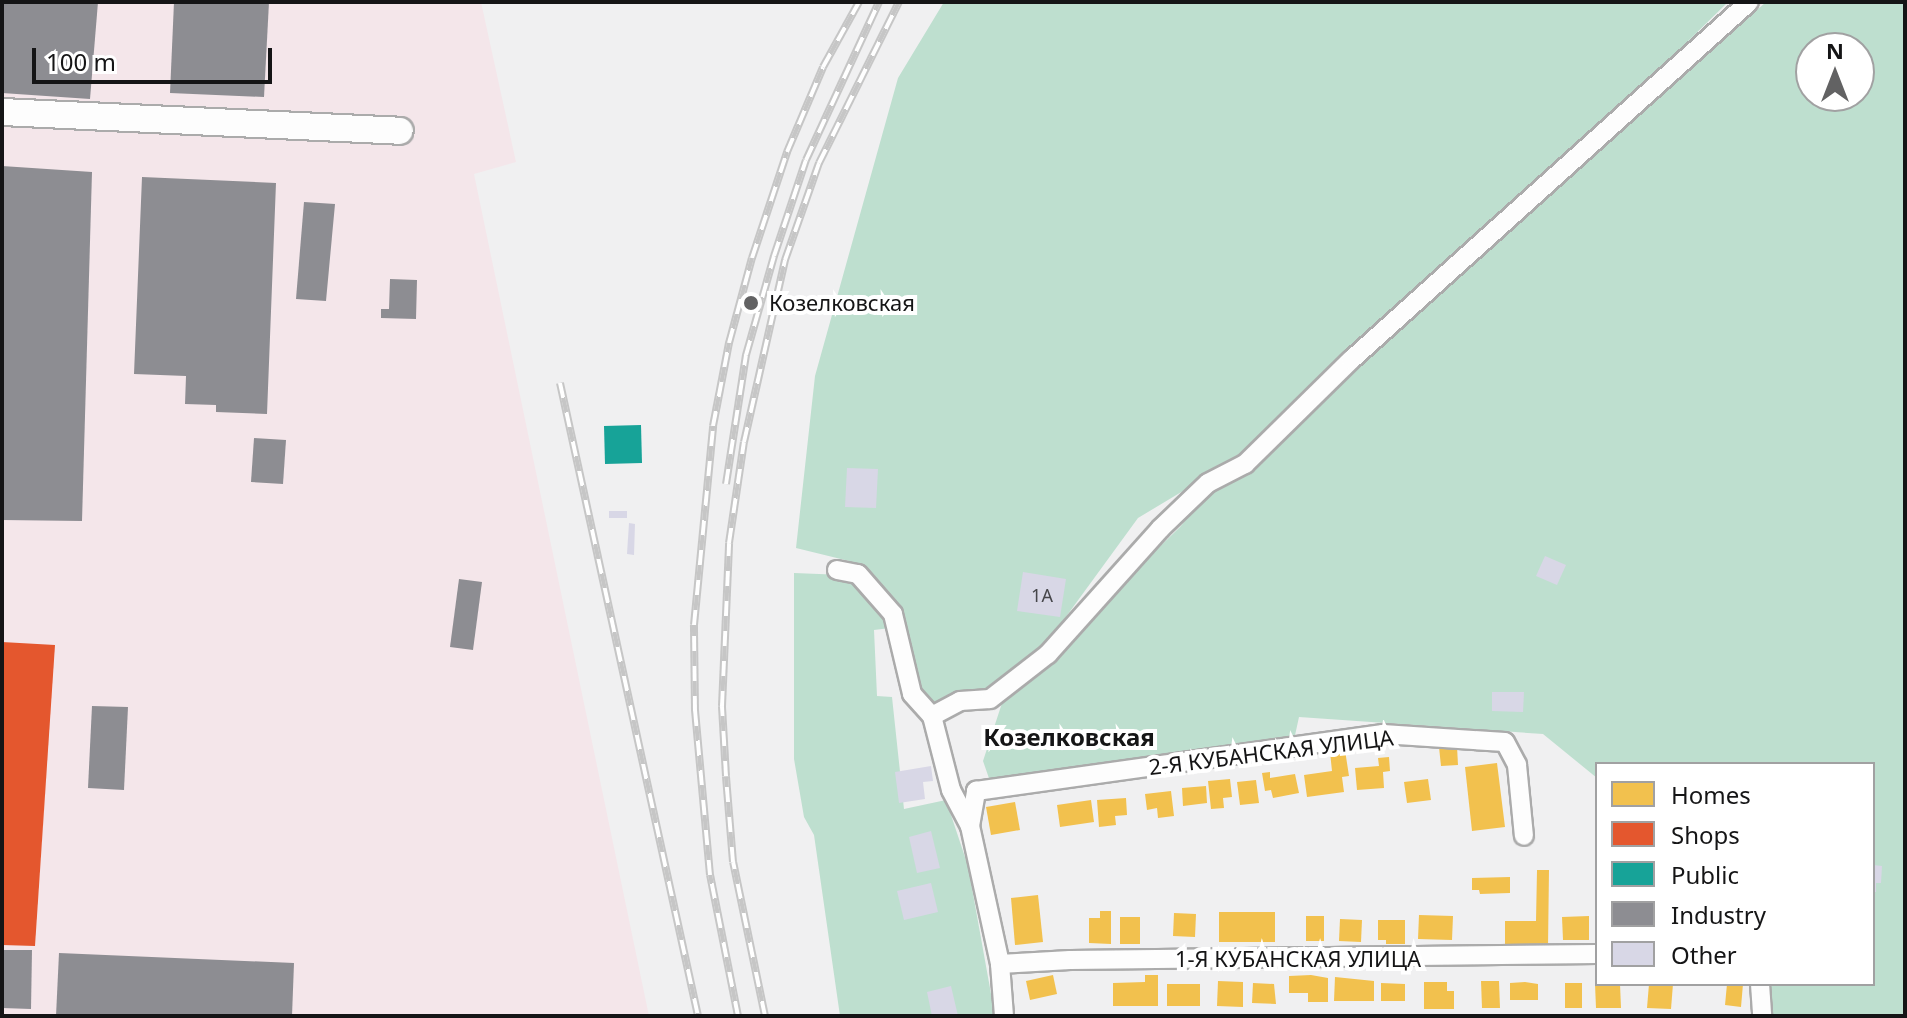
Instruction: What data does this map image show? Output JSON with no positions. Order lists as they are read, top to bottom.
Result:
{
  "streets": {
    "street": ["2-Я КУБАНСКАЯ УЛИЦА", "1-Я КУБАНСКАЯ УЛИЦА"]
  },
  "districts": ["Козелковская"],
  "places": ["Козелковская"],
  "house_numbers": ["1А"],
  "legend": [
    "Homes",
    "Shops",
    "Public",
    "Industry",
    "Other"
  ],
  "scale_bar": "100 m",
  "north": "top"
}
